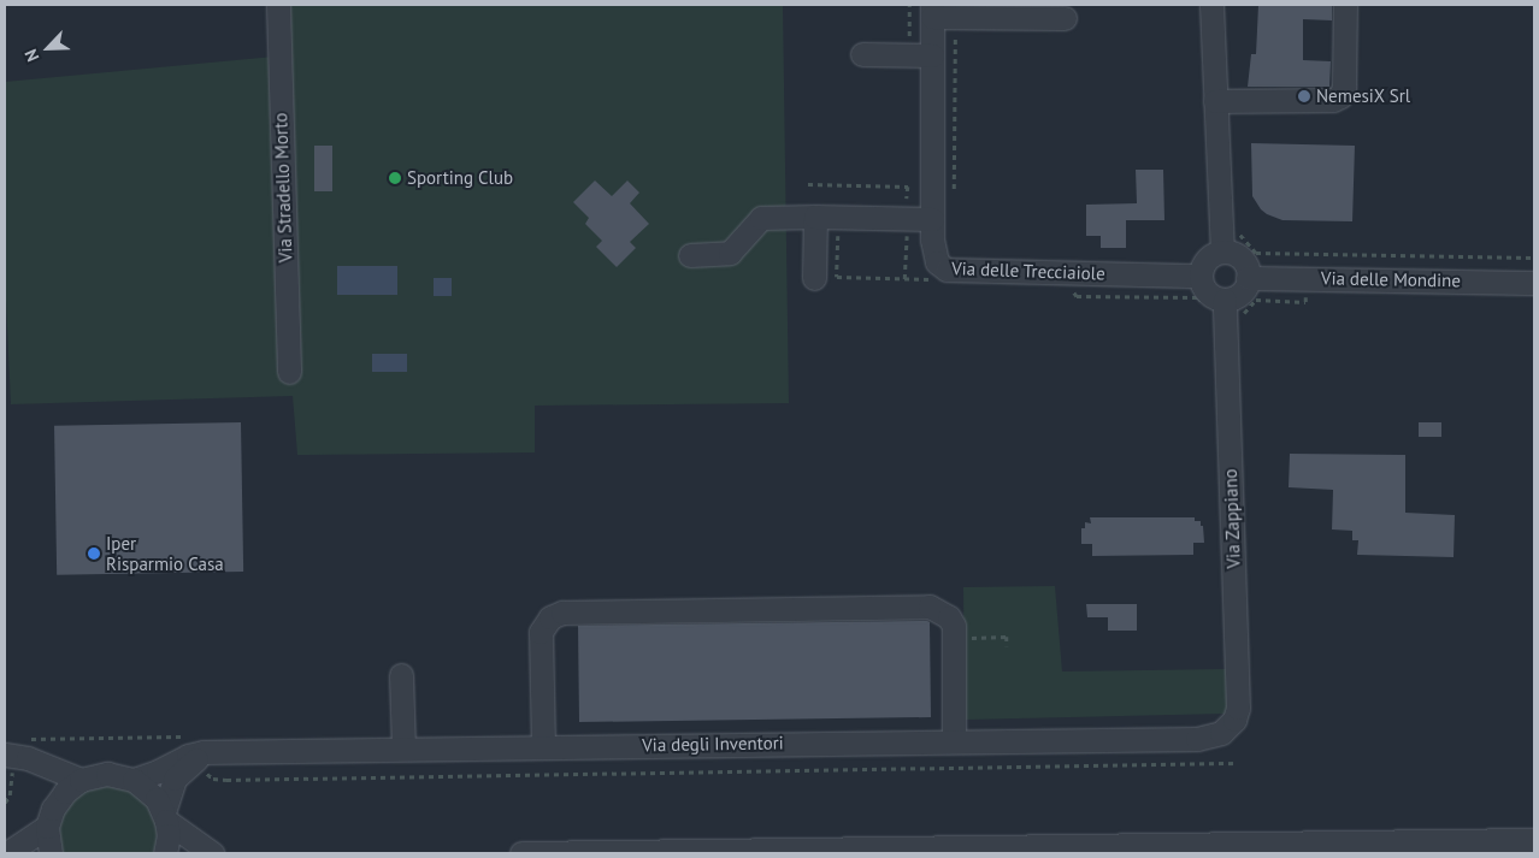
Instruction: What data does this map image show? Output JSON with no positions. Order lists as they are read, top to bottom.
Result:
{
  "streets": {
    "street": [
      "Via Stradello Morto",
      "Via delle Trecciaiole",
      "Via delle Mondine",
      "Via Zappiano",
      "Via degli Inventori"
    ]
  },
  "crossings": [
    ["Via delle Trecciaiole", "Via delle Mondine"],
    ["Via delle Trecciaiole", "Via Zappiano"],
    ["Via delle Mondine", "Via Zappiano"],
    ["Via Zappiano", "Via degli Inventori"]
  ],
  "places": ["NemesiX Srl", "Sporting Club", "Iper Risparmio Casa"],
  "north": "bottom left"
}
